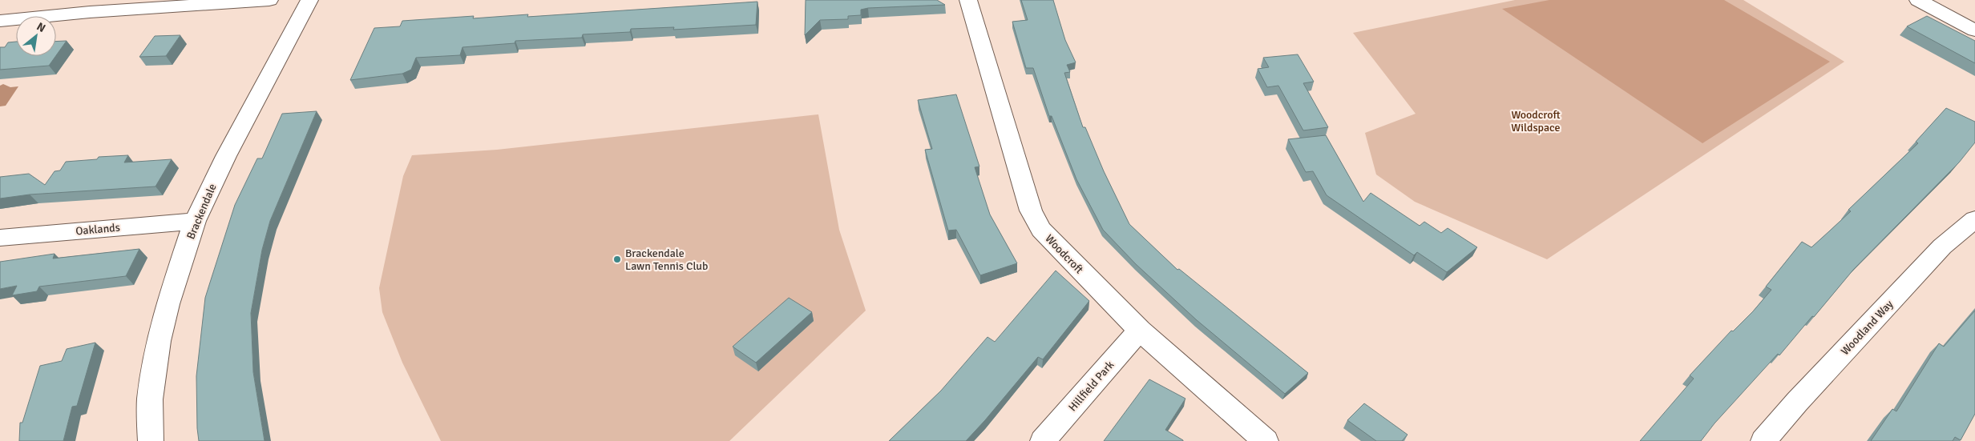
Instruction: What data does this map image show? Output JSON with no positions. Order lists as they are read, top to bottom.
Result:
{
  "streets": {
    "street": [
      "Brackendale",
      "Oaklands",
      "Woodcroft",
      "Woodland Way",
      "Hillfield Park"
    ]
  },
  "crossings": [
    ["Brackendale", "Oaklands"],
    ["Woodcroft", "Hillfield Park"]
  ],
  "parks": ["Woodcroft Wildspace"],
  "places": ["Brackendale Lawn Tennis Club"],
  "north": "top right"
}
